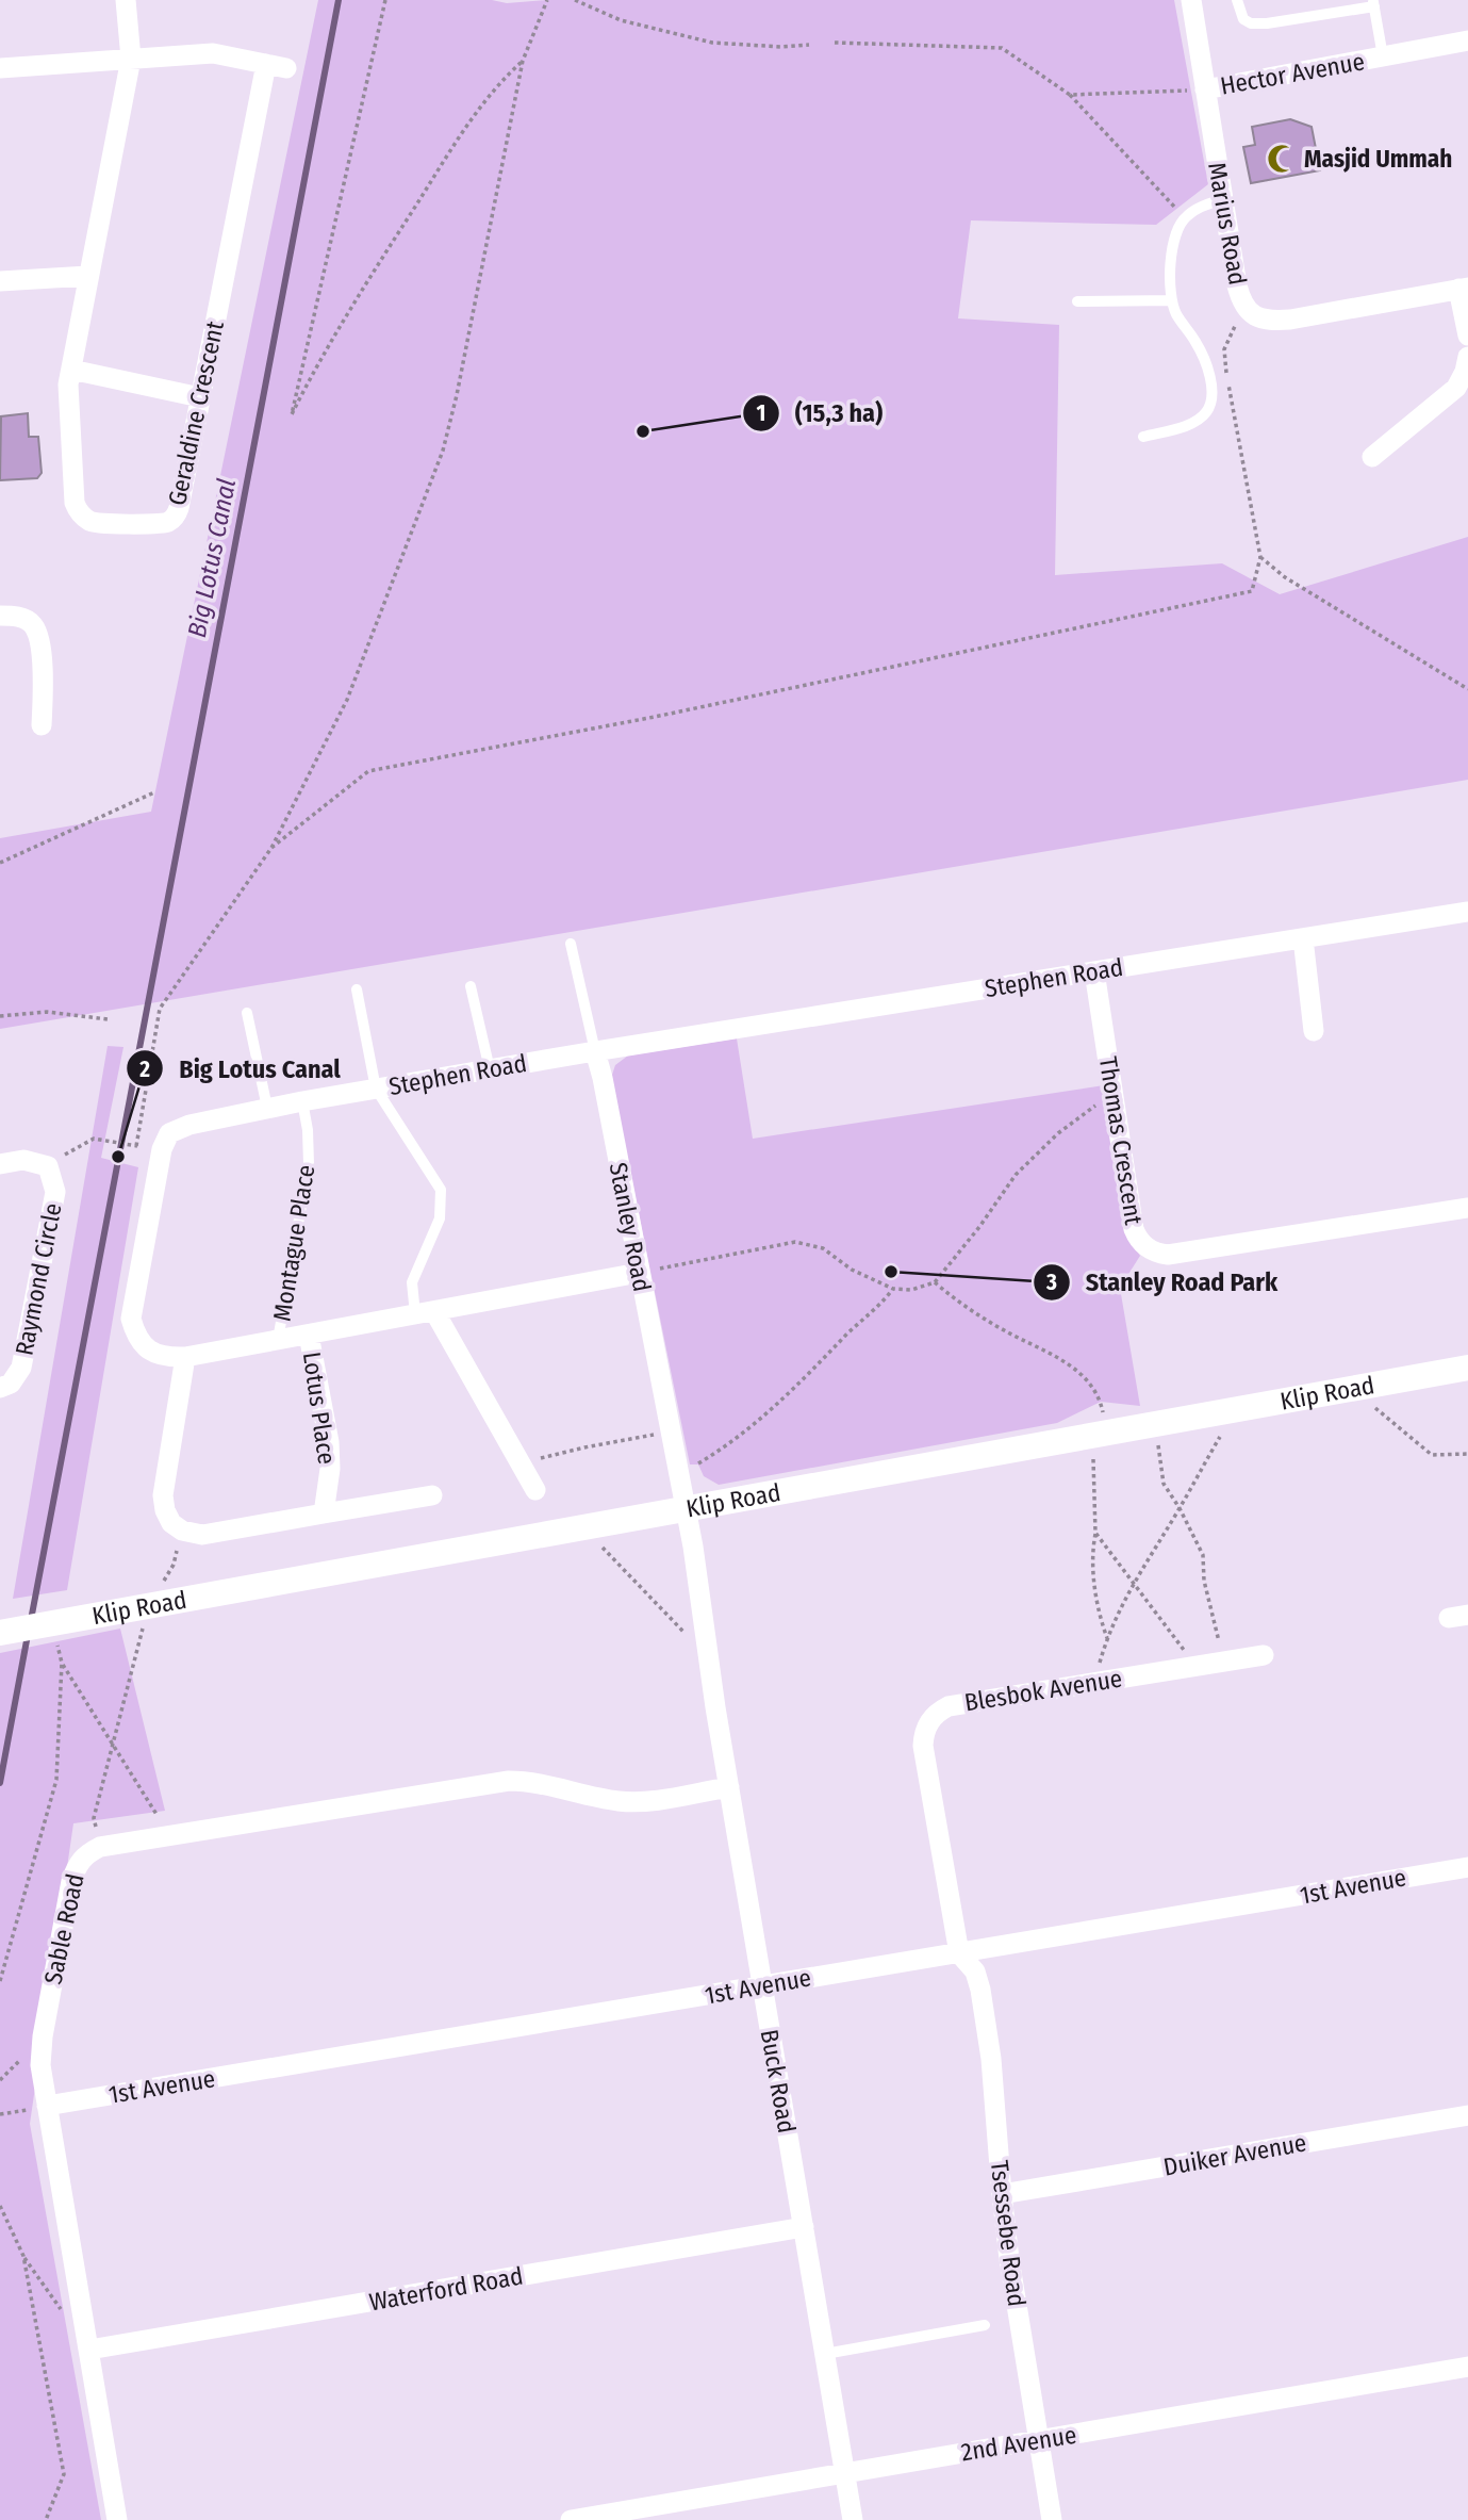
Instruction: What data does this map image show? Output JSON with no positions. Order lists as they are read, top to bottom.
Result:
{
  "streets": {
    "street": [
      "Hector Avenue",
      "Marius Road",
      "Geraldine Crescent",
      "Stephen Road",
      "Thomas Crescent",
      "Stanley Road",
      "Raymond Circle",
      "Klip Road",
      "Lotus Place",
      "Blesbok Avenue",
      "1st Avenue",
      "Sable Road",
      "Buck Road",
      "Duiker Avenue",
      "Tsessebe Road",
      "Waterford Road",
      "2nd Avenue"
    ],
    "lane": ["Montague Place"]
  },
  "crossings": [
    ["Hector Avenue", "Marius Road"],
    ["Stephen Road", "Thomas Crescent"],
    ["Stephen Road", "Stanley Road"],
    ["Stephen Road", "Montague Place"],
    ["Stephen Road", "Lotus Place"],
    ["Stanley Road", "Klip Road"],
    ["Stanley Road", "Buck Road"],
    ["Klip Road", "Buck Road"],
    ["Blesbok Avenue", "1st Avenue"],
    ["Blesbok Avenue", "Tsessebe Road"],
    ["1st Avenue", "Sable Road"],
    ["1st Avenue", "Buck Road"],
    ["1st Avenue", "Tsessebe Road"],
    ["Sable Road", "Buck Road"],
    ["Sable Road", "Waterford Road"],
    ["Buck Road", "Waterford Road"],
    ["Buck Road", "2nd Avenue"],
    ["Duiker Avenue", "Tsessebe Road"],
    ["Tsessebe Road", "2nd Avenue"]
  ],
  "water": ["Big Lotus Canal"],
  "places": {
    "mosque": ["Masjid Ummah"],
    "other": ["(15,3 ha)", "Big Lotus Canal", "Stanley Road Park"]
  }
}
